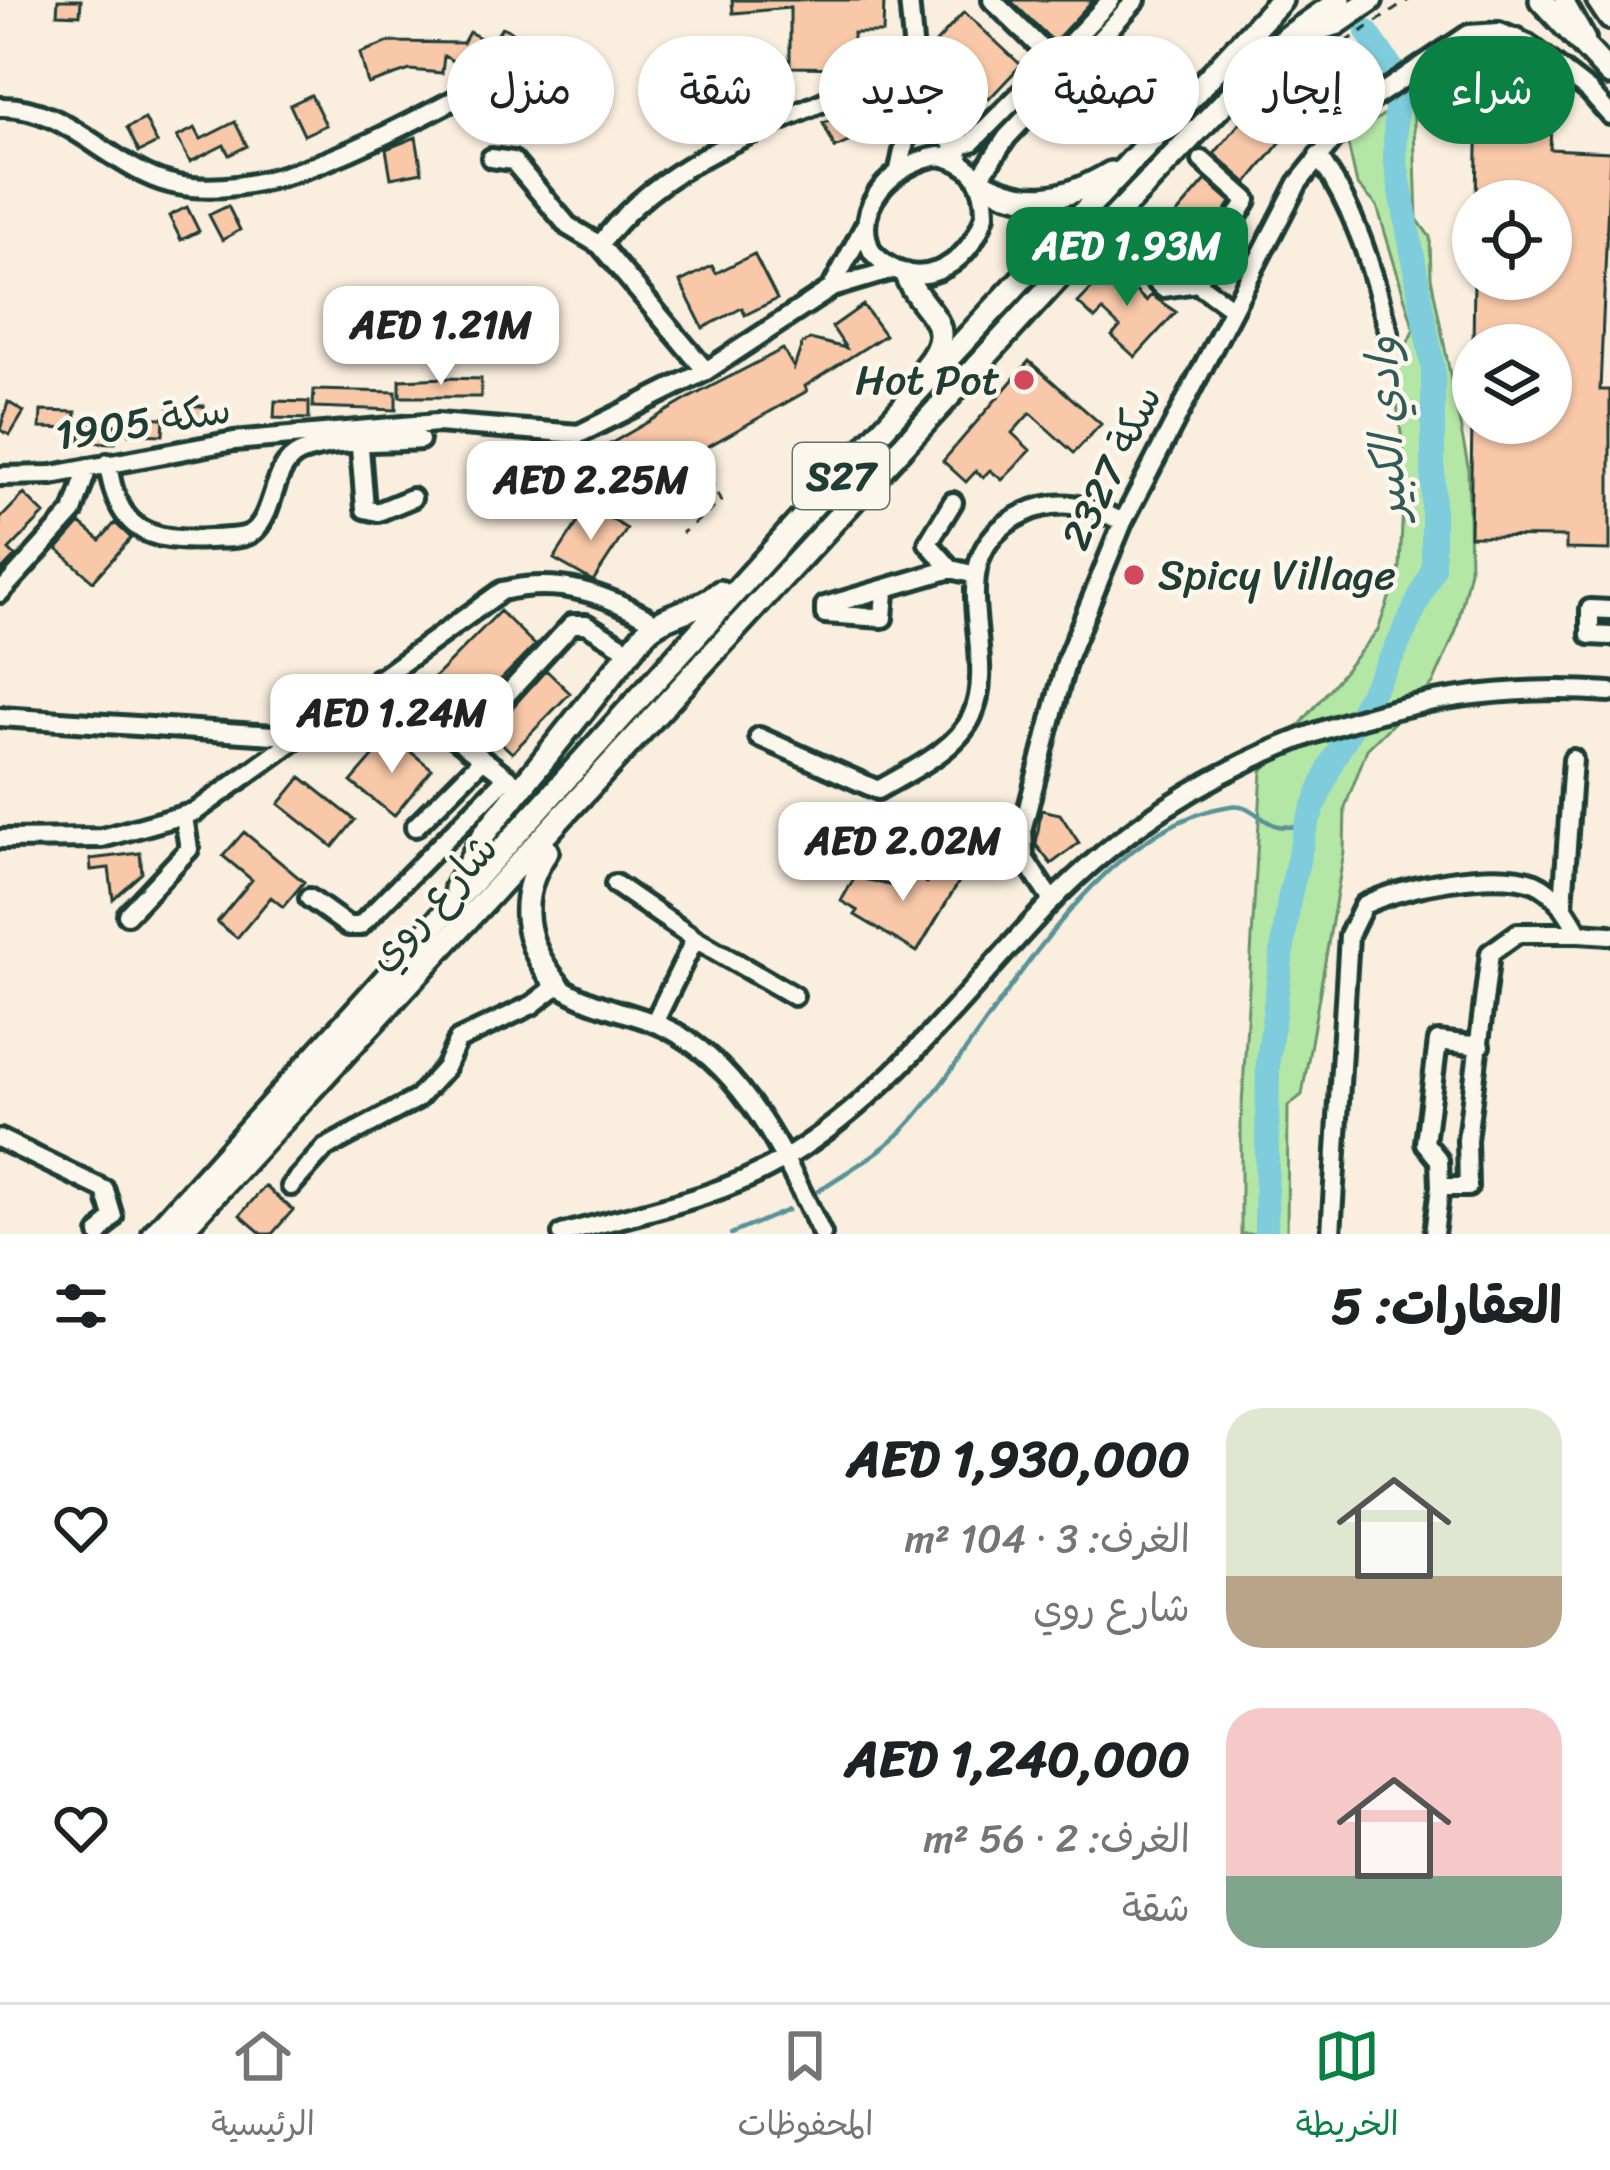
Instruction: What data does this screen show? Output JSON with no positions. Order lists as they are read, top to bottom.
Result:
{
  "streets": {
    "main road": ["S27", "شارع روي"],
    "street": ["سكة 1905", "سكة 2327"]
  },
  "water": ["وادي الكبير"],
  "places": ["Hot Pot", "Spicy Village"],
  "page": {
    "chip": [
      "شراء",
      "إيجار",
      "تصفية",
      "جديد",
      "شقة",
      "منزل"
    ],
    "price": [
      "AED 1.93M",
      "AED 1.21M",
      "AED 2.25M",
      "AED 1.24M",
      "AED 2.02M"
    ],
    "heading": "العقارات: 5",
    "list": [
      {
        "name": "AED 1,930,000",
        "note": "الغرف: 3 · 104 m² · شارع روي"
      },
      {
        "name": "AED 1,240,000",
        "note": "الغرف: 2 · 56 m² · شقة"
      }
    ],
    "tabs": ["الخريطة", "المحفوظات", "الرئيسية"]
  }
}
